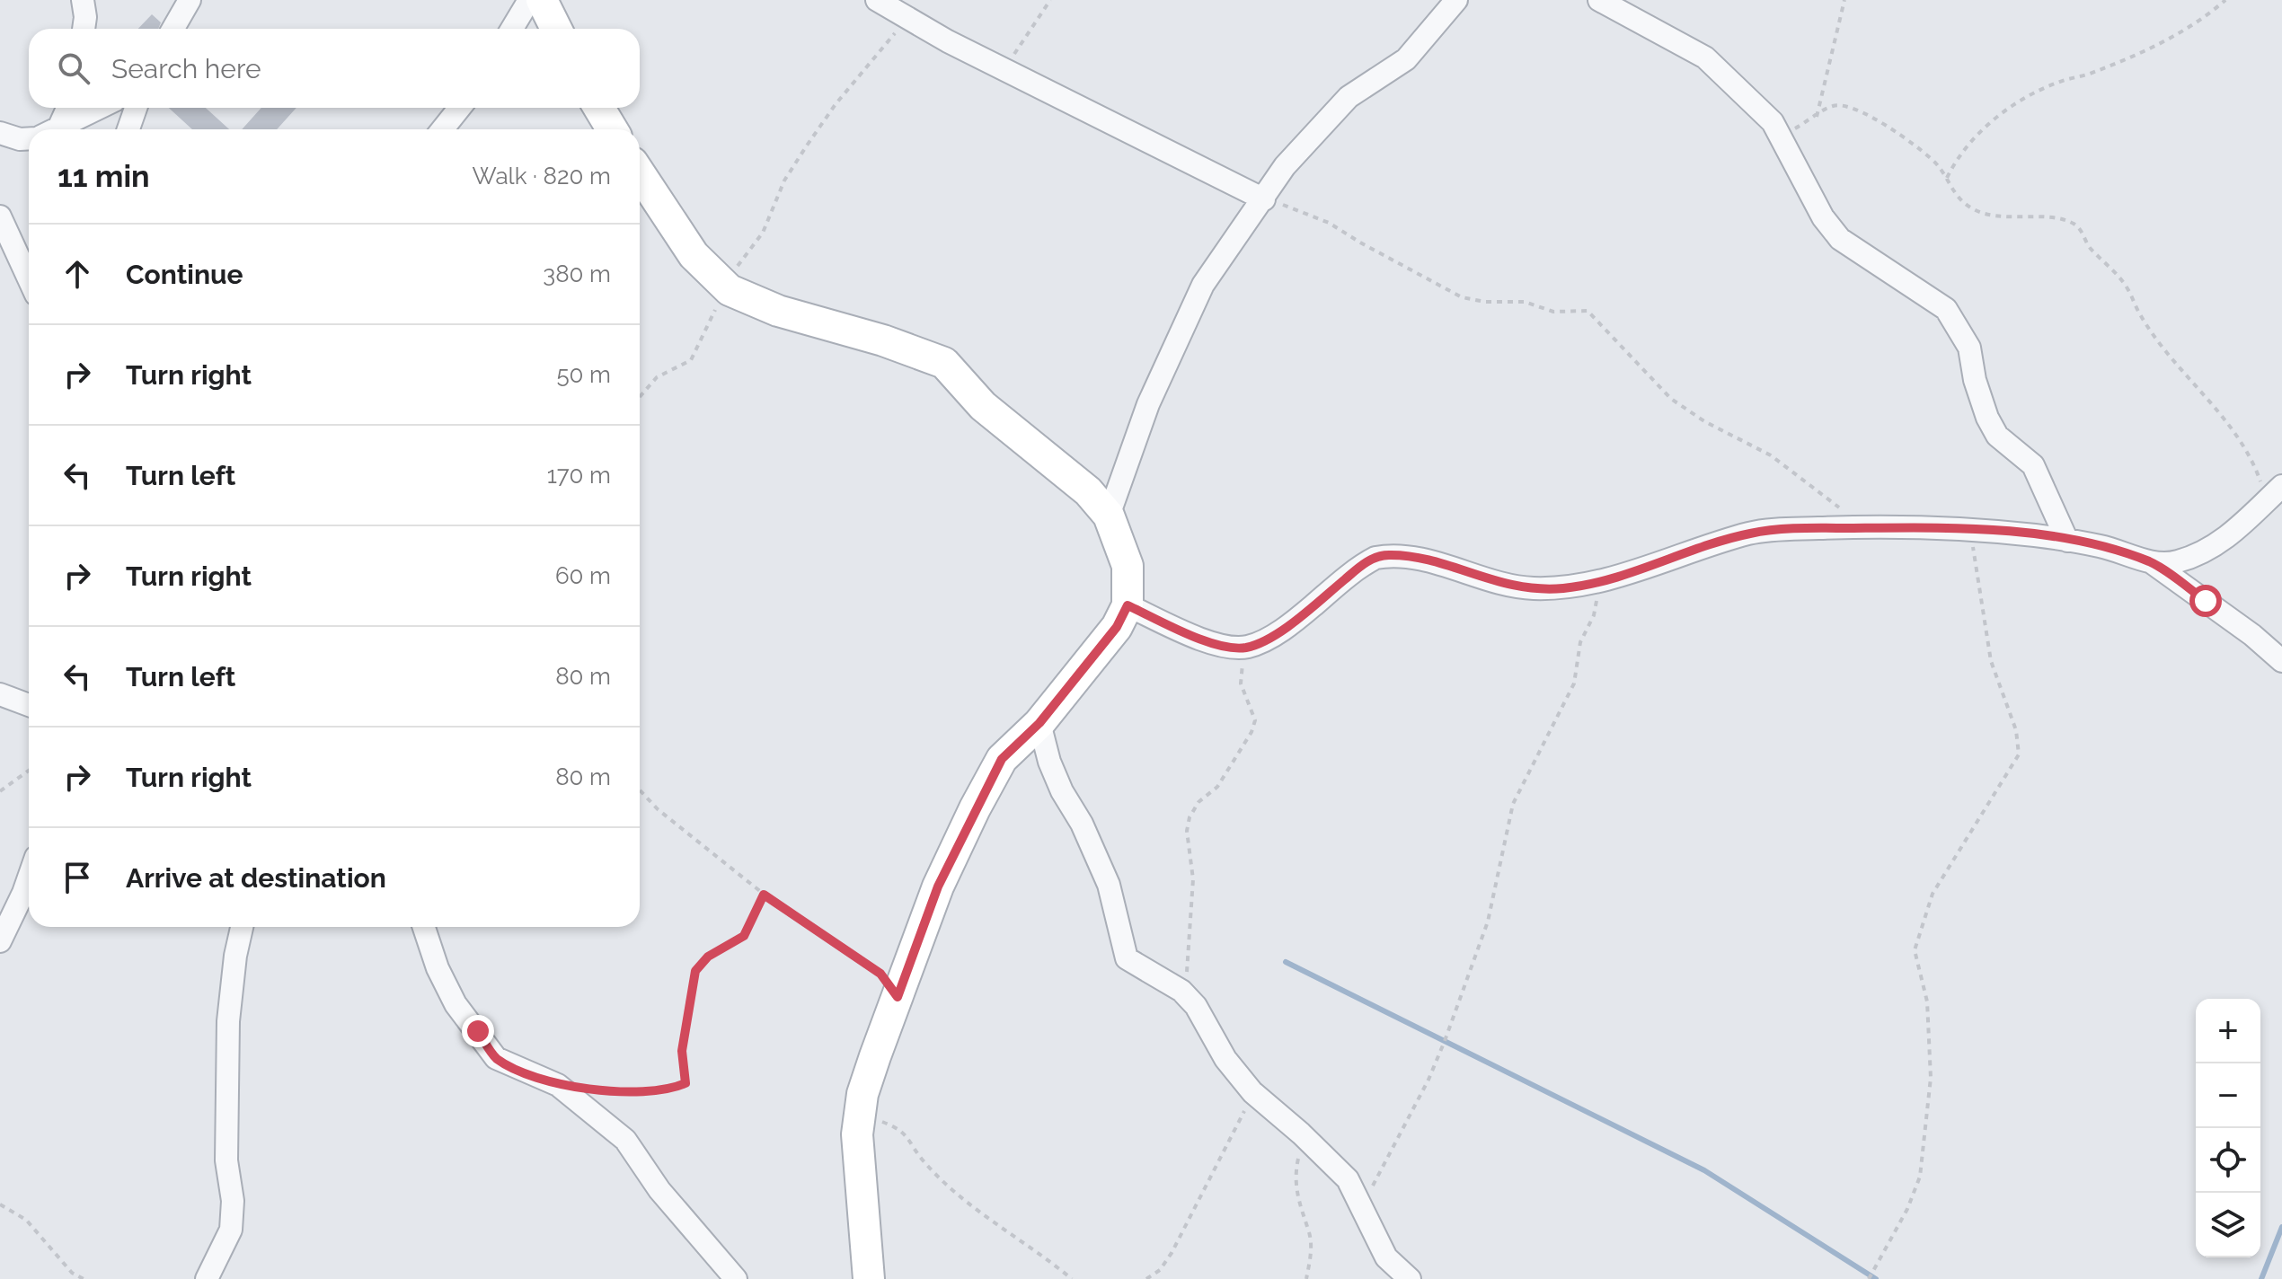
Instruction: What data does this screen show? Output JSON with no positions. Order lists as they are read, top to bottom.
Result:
{
  "page": {
    "search": "Search here",
    "heading": ["11 min", "Walk · 820 m"],
    "list": [
      ["Continue", "380 m"],
      ["Turn right", "50 m"],
      ["Turn left", "170 m"],
      ["Turn right", "60 m"],
      ["Turn left", "80 m"],
      ["Turn right", "80 m"],
      "Arrive at destination"
    ],
    "map_buttons": ["+", "−"]
  }
}
